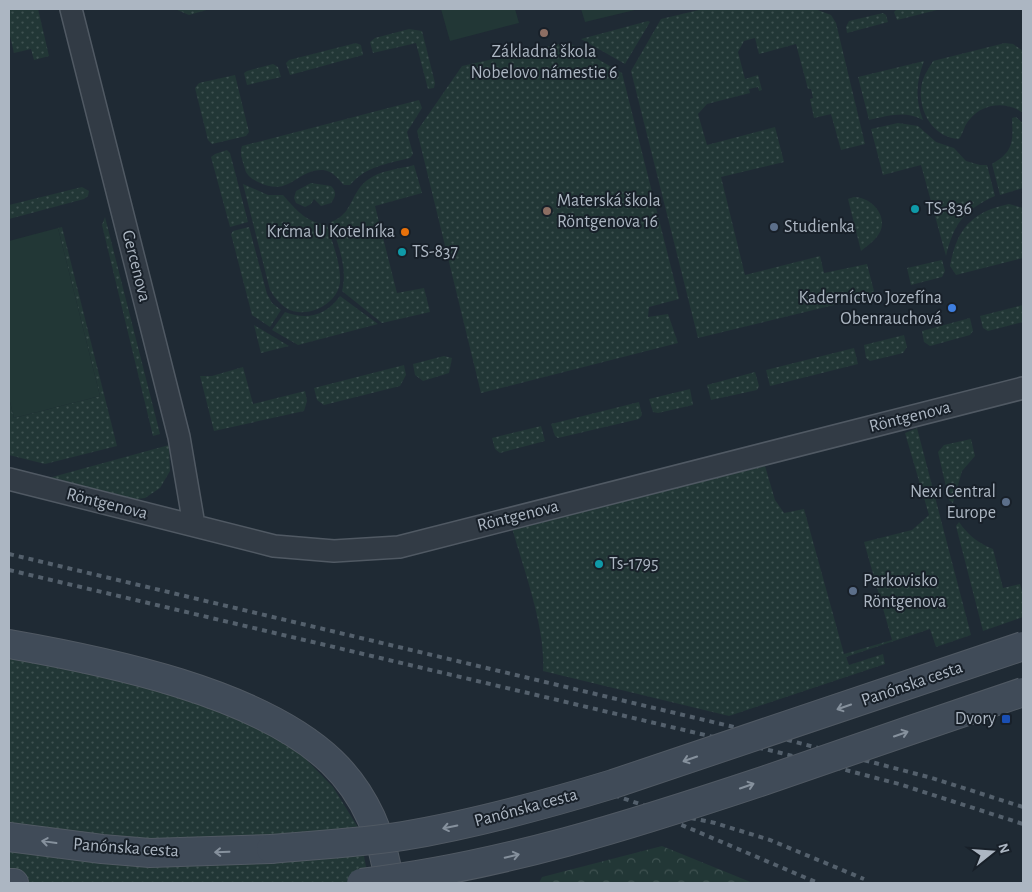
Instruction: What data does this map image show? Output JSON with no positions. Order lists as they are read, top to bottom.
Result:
{
  "streets": {
    "main road": ["Panónska cesta"],
    "street": ["Gercenova", "Röntgenova"]
  },
  "crossings": [
    ["Gercenova", "Röntgenova"]
  ],
  "places": {
    "other": [
      "Základná škola Nobelovo námestie 6",
      "TS-836",
      "Materská škola Röntgenova 16",
      "Studienka",
      "Krčma U Kotelníka",
      "TS-837",
      "Kaderníctvo Jozefína Obenrauchová",
      "Nexi Central Europe",
      "Ts-1795",
      "Parkovisko Röntgenova"
    ],
    "transit": ["Dvory"]
  },
  "north": "right"
}
